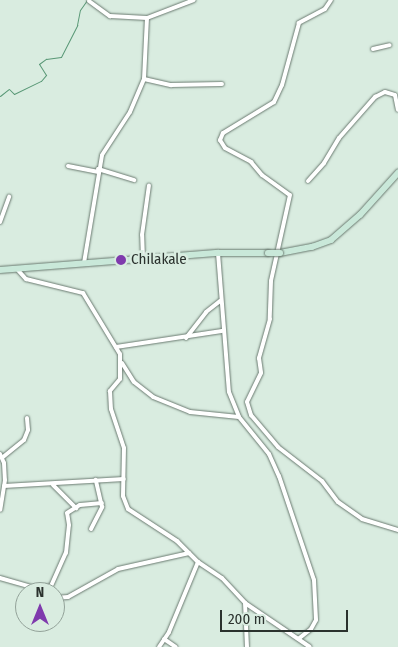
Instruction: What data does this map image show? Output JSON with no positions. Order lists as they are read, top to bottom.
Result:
{
  "places": ["Chilakale"],
  "scale_bar": "200 m",
  "north": "top"
}
